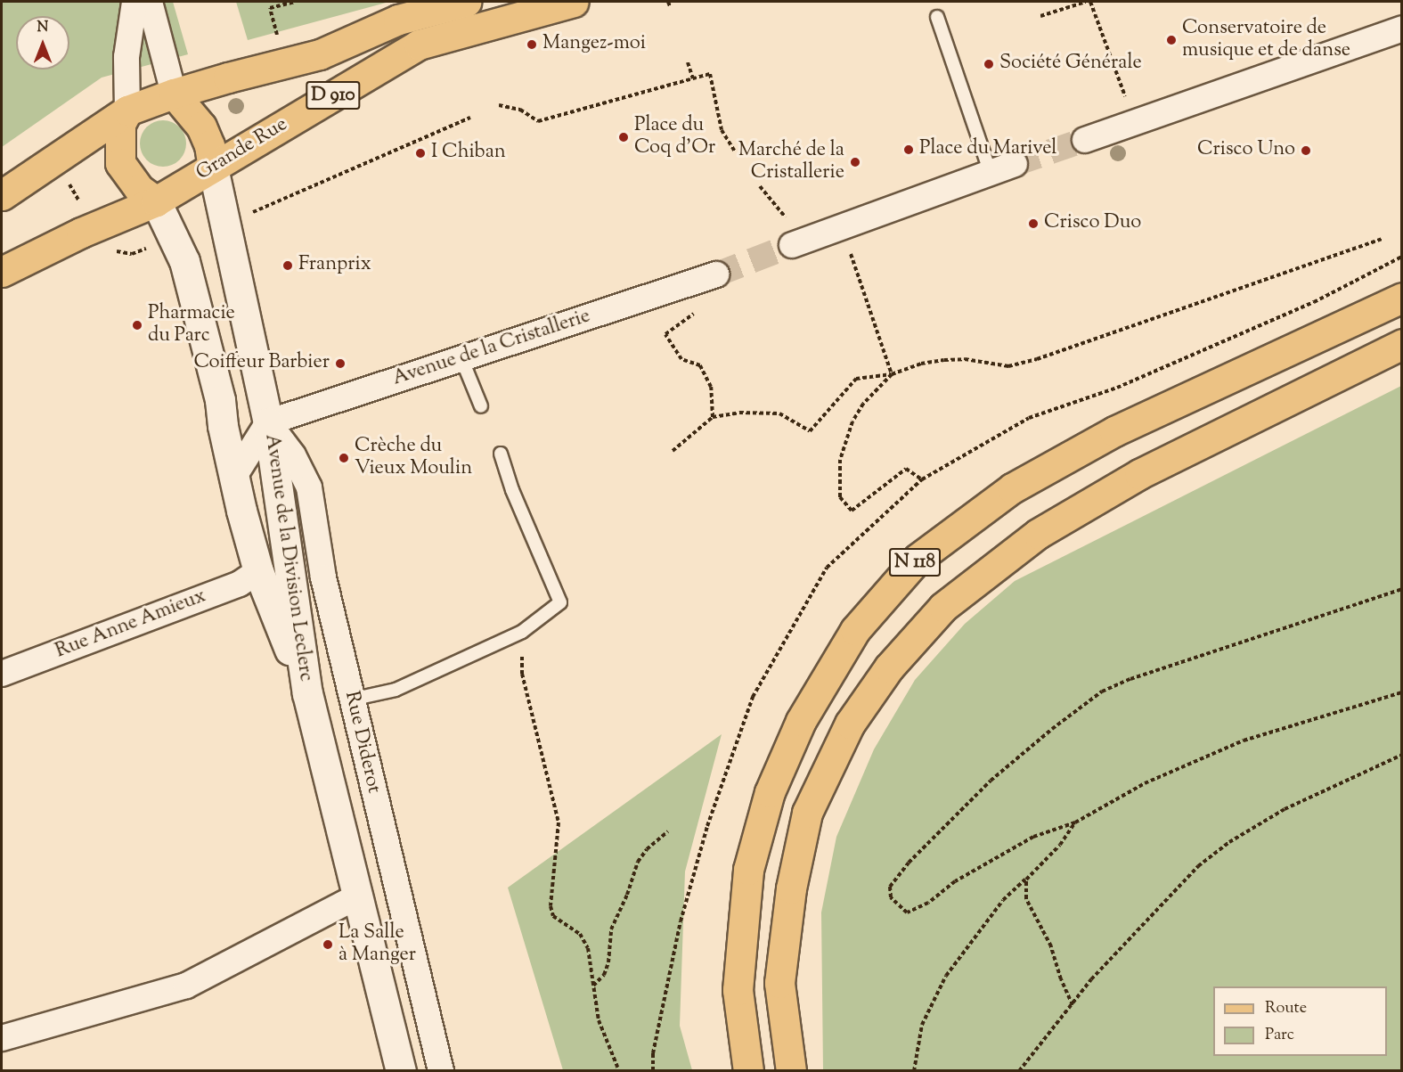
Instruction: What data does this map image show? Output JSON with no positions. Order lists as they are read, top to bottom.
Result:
{
  "streets": {
    "main road": [
      "D 910",
      "Grande Rue",
      "Avenue de la Division Leclerc",
      "N 118"
    ],
    "street": ["Avenue de la Cristallerie", "Rue Anne Amieux", "Rue Diderot"]
  },
  "crossings": [
    ["D 910", "Grande Rue"],
    ["D 910", "Avenue de la Division Leclerc"],
    ["Grande Rue", "Avenue de la Division Leclerc"],
    ["Avenue de la Cristallerie", "Avenue de la Division Leclerc"],
    ["Avenue de la Cristallerie", "Rue Diderot"],
    ["Avenue de la Division Leclerc", "Rue Anne Amieux"],
    ["Avenue de la Division Leclerc", "Rue Diderot"]
  ],
  "places": [
    "Conservatoire de musique et de danse",
    "Mangez-moi",
    "Société Générale",
    "Place du Coq d'Or",
    "Place du Marivel",
    "Crisco Uno",
    "I Chiban",
    "Marché de la Cristallerie",
    "Crisco Duo",
    "Franprix",
    "Pharmacie du Parc",
    "Coiffeur Barbier",
    "Crèche du Vieux Moulin",
    "La Salle à Manger"
  ],
  "legend": ["Route", "Parc"],
  "north": "top"
}
